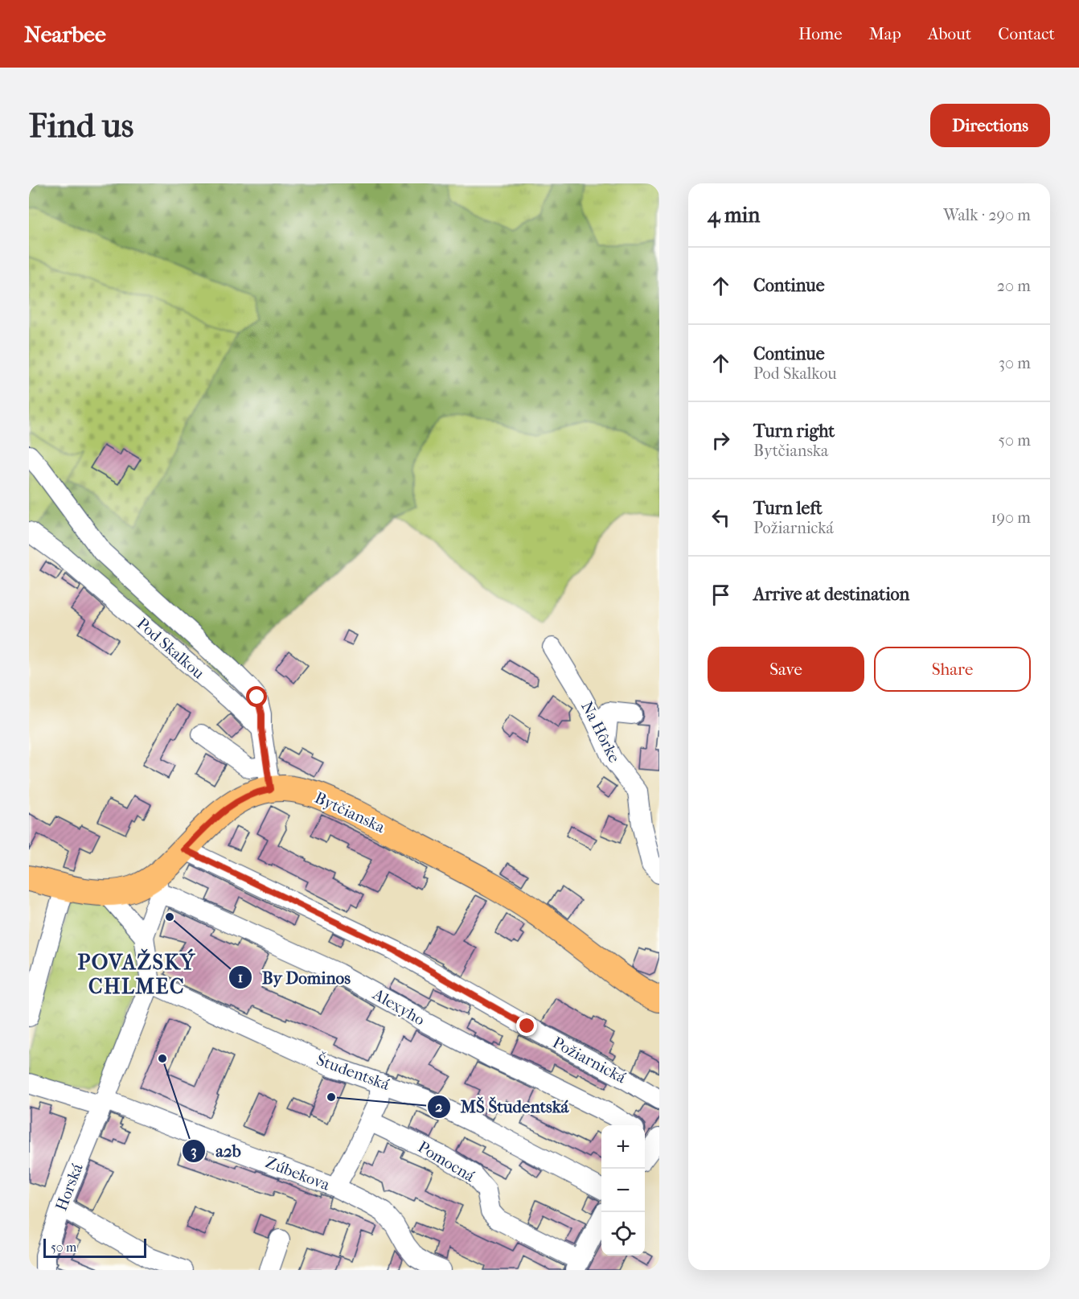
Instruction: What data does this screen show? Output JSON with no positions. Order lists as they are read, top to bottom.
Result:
{
  "streets": {
    "main road": ["Bytčianska"],
    "street": [
      "Pod Skalkou",
      "Na Hôrke",
      "Alexyho",
      "Požiarnická",
      "Študentská",
      "Pomocná",
      "Zúbekova",
      "Horská"
    ]
  },
  "crossings": [
    ["Bytčianska", "Alexyho"],
    ["Bytčianska", "Požiarnická"],
    ["Študentská", "Horská"],
    ["Zúbekova", "Horská"]
  ],
  "districts": ["POVAŽSKÝ CHLMEC"],
  "places": ["By Dominos", "a2b", "MŠ Študentská"],
  "scale_bar": "50 m",
  "page": {
    "header": "Nearbee",
    "nav": [
      "Home",
      "Map",
      "About",
      "Contact"
    ],
    "buttons": [
      "Directions",
      ["Save", "Share"]
    ],
    "title": "Find us",
    "heading": ["4 min", "Walk · 290 m"],
    "list": [
      ["Continue", "20 m"],
      ["Continue", "Pod Skalkou", "30 m"],
      ["Turn right", "Bytčianska", "50 m"],
      ["Turn left", "Požiarnická", "190 m"],
      "Arrive at destination"
    ],
    "map_buttons": ["+", "−"],
    "scale": "50 m"
  }
}
